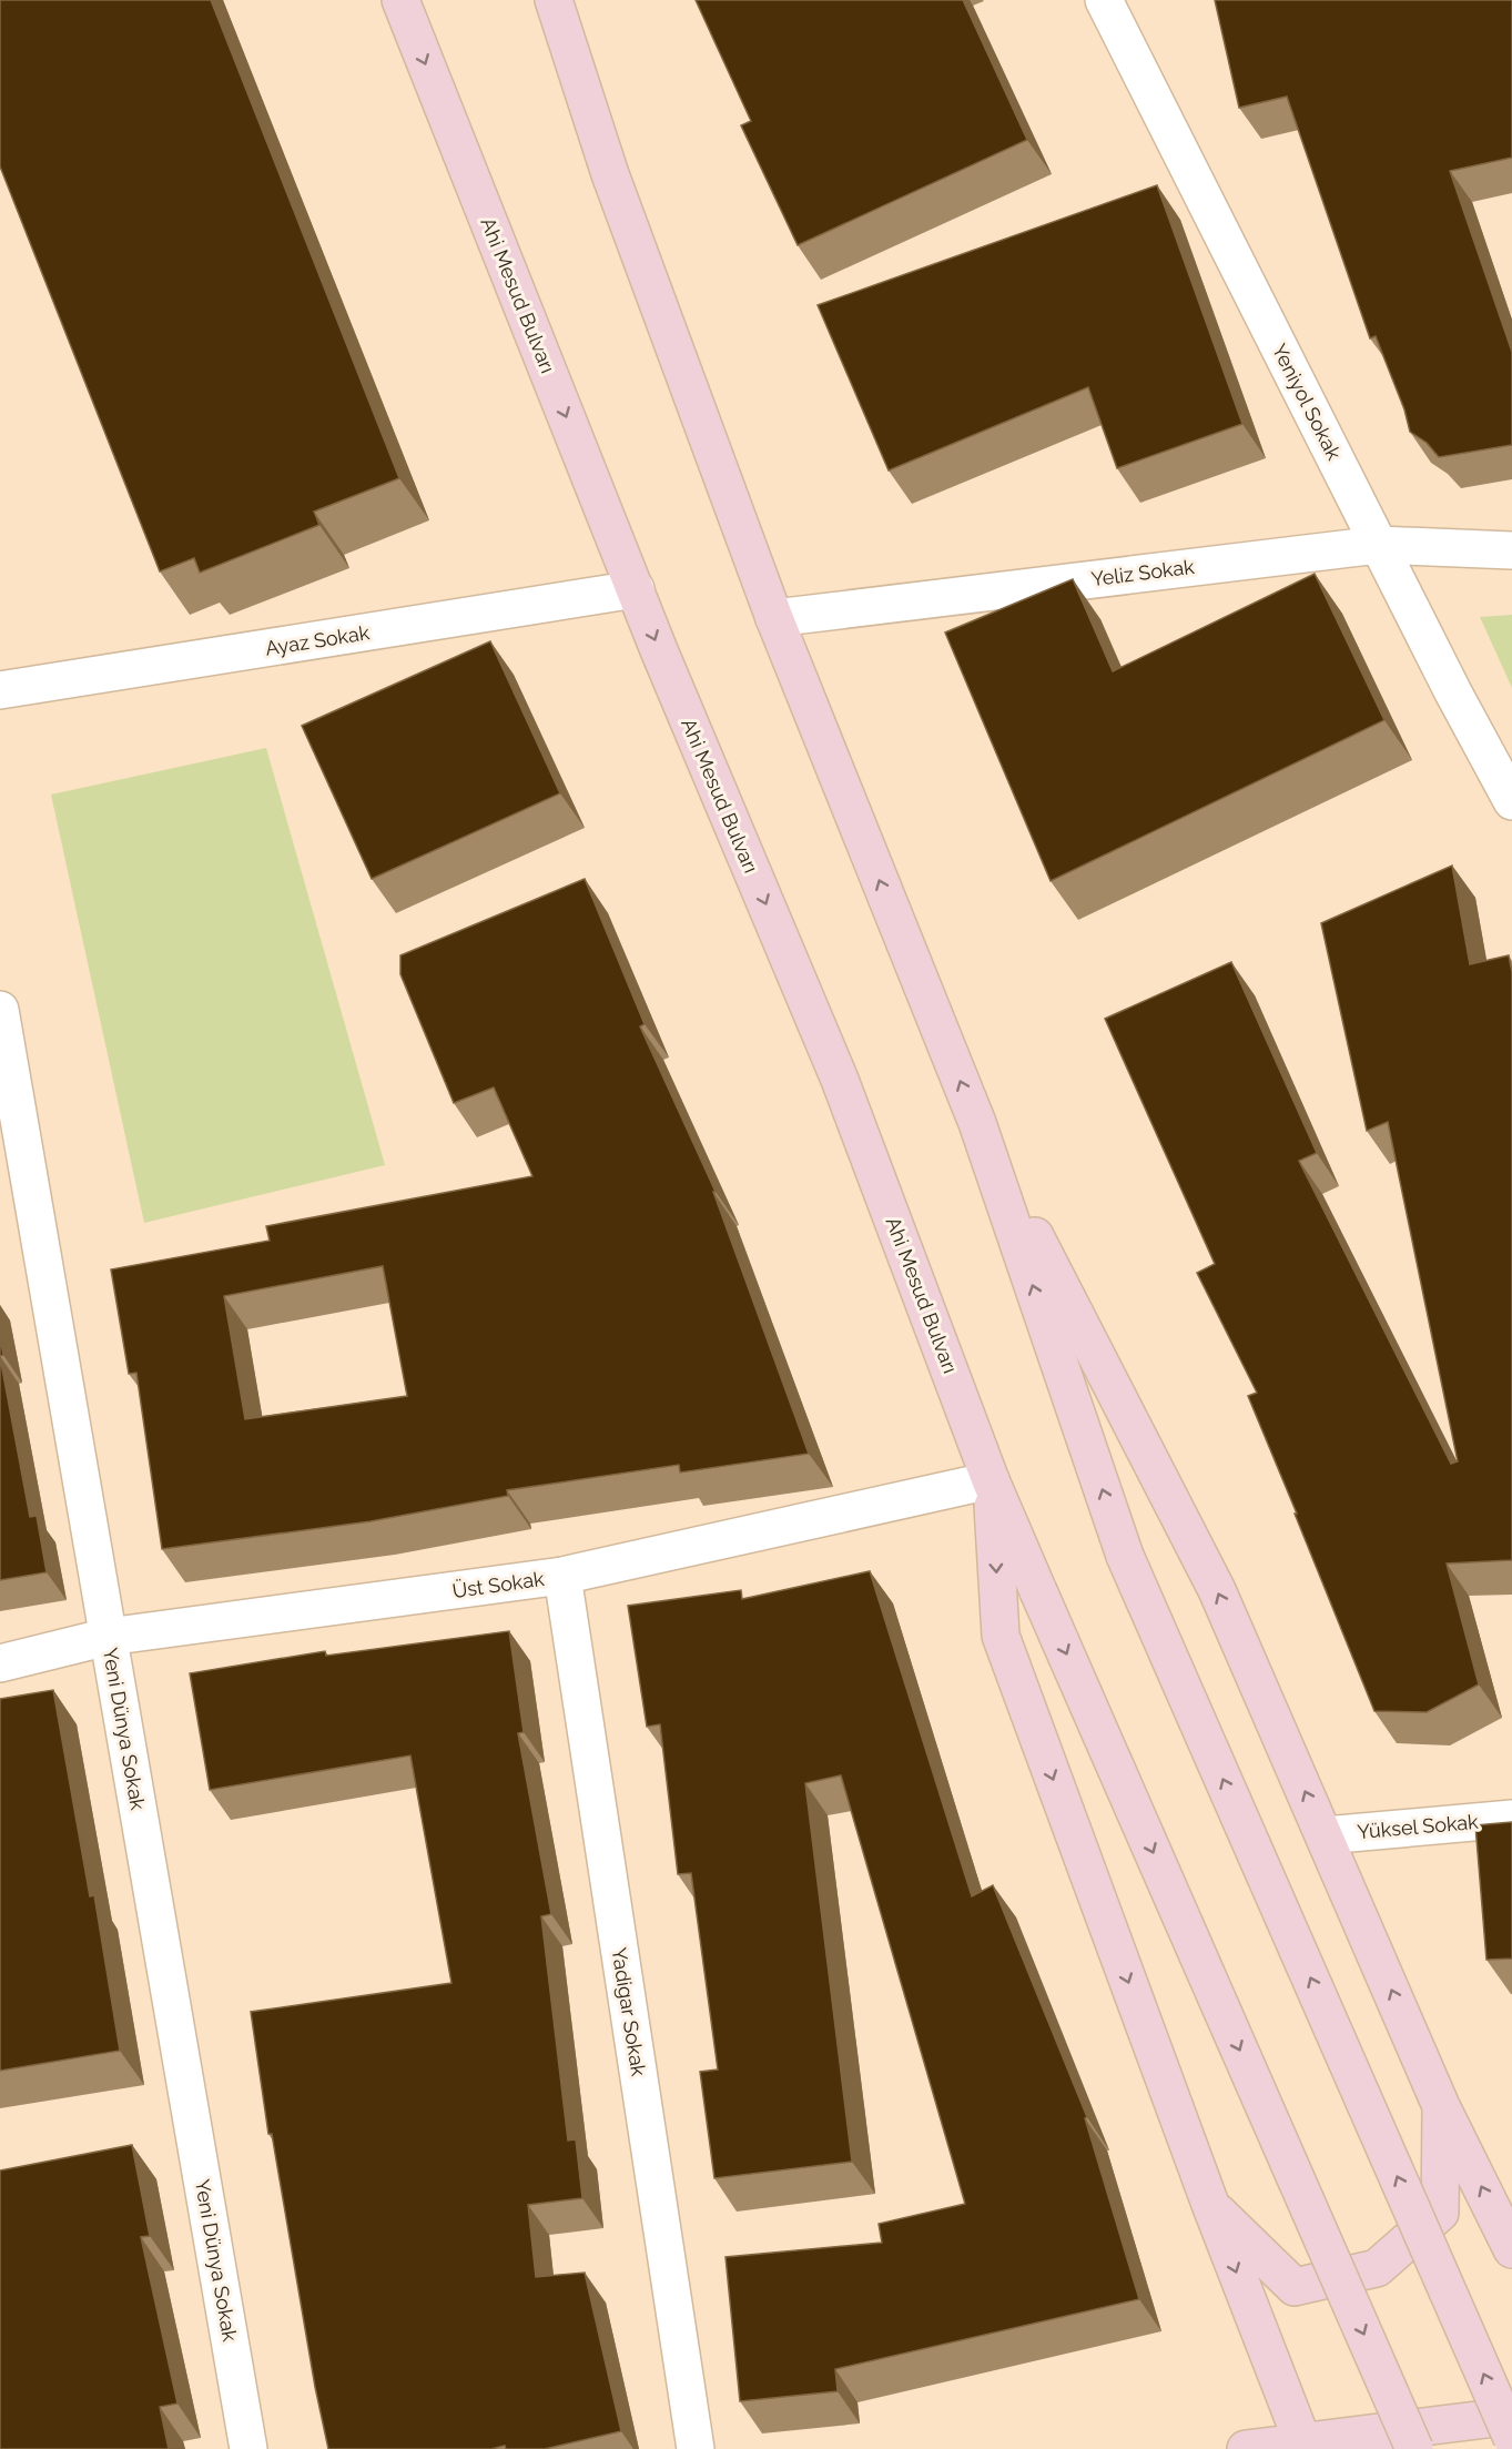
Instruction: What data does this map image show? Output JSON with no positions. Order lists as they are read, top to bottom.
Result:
{
  "streets": {
    "main road": ["Ahi Mesud Bulvarı"],
    "street": [
      "Yeniyol Sokak",
      "Yeliz Sokak",
      "Ayaz Sokak",
      "Üst Sokak",
      "Yeni Dünya Sokak",
      "Yüksel Sokak",
      "Yadigar Sokak"
    ]
  },
  "crossings": [
    ["Ahi Mesud Bulvarı", "Ayaz Sokak"],
    ["Ahi Mesud Bulvarı", "Üst Sokak"],
    ["Yeniyol Sokak", "Yeliz Sokak"],
    ["Üst Sokak", "Yeni Dünya Sokak"],
    ["Üst Sokak", "Yadigar Sokak"]
  ]
}
